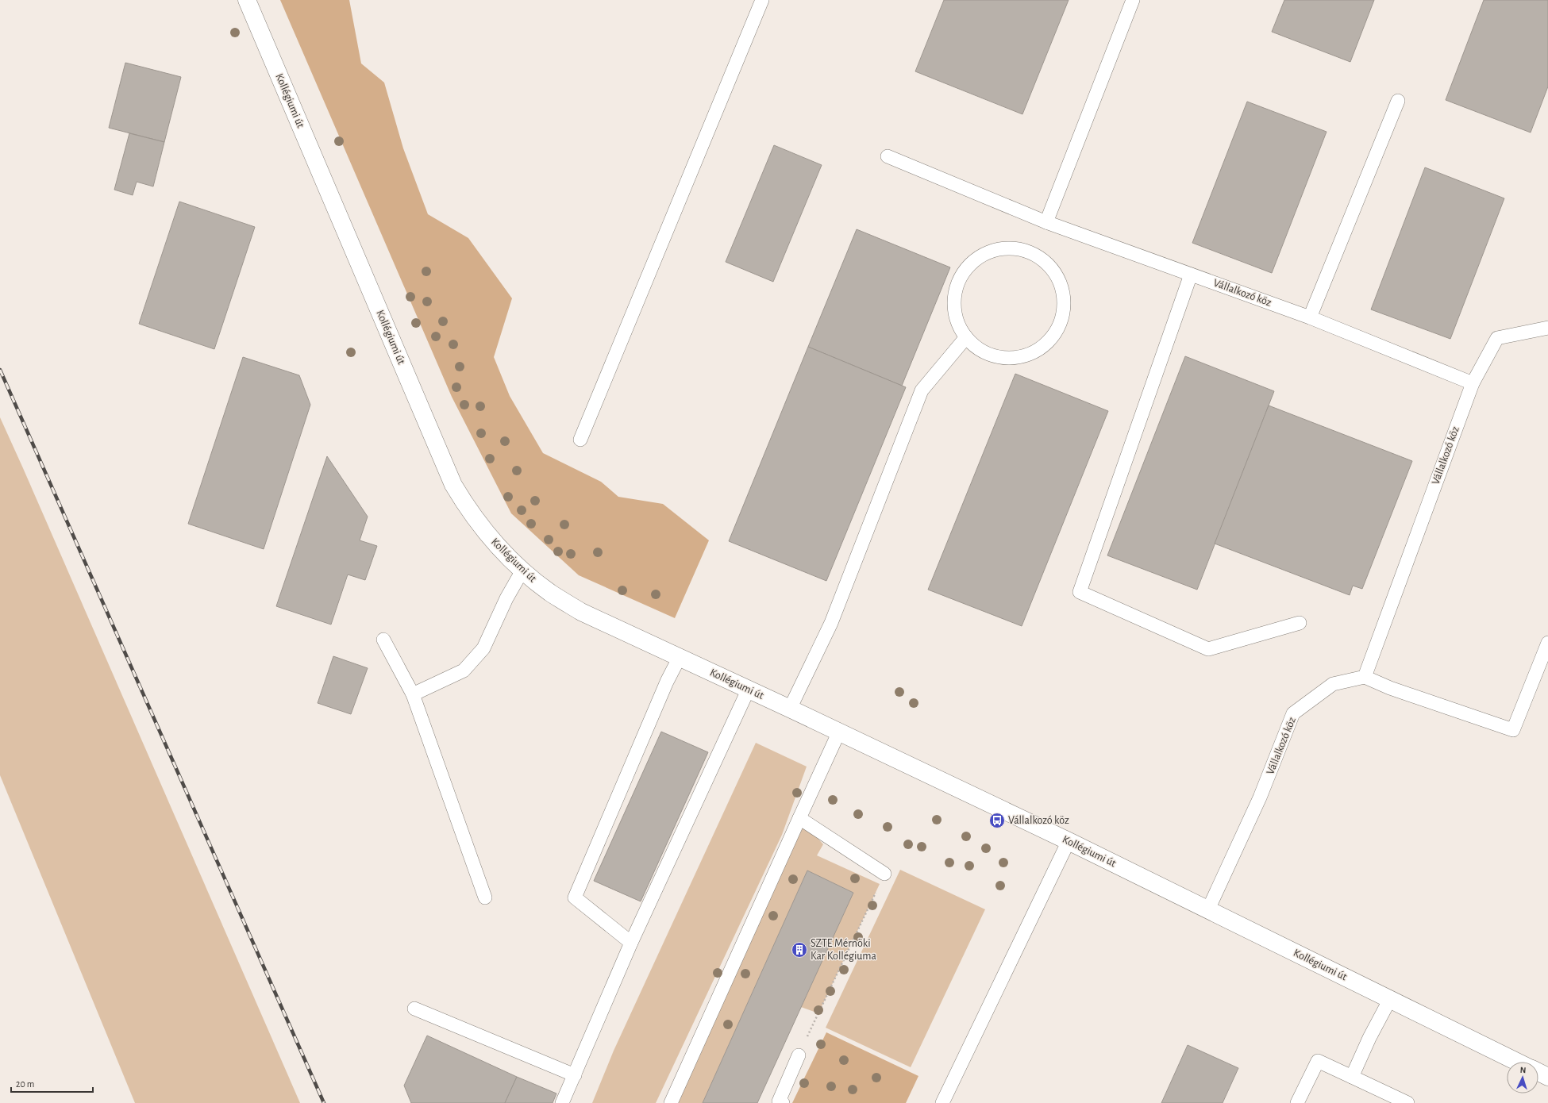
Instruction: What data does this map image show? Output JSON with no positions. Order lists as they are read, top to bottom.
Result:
{
  "streets": {
    "street": ["Kollégiumi út"],
    "lane": ["Vállalkozó köz"]
  },
  "crossings": [
    ["Kollégiumi út", "Vállalkozó köz"]
  ],
  "places": {
    "bus stop": ["Vállalkozó köz"],
    "building": ["SZTE Mérnöki Kar Kollégiuma"]
  },
  "scale_bar": "20 m",
  "north": "top"
}
